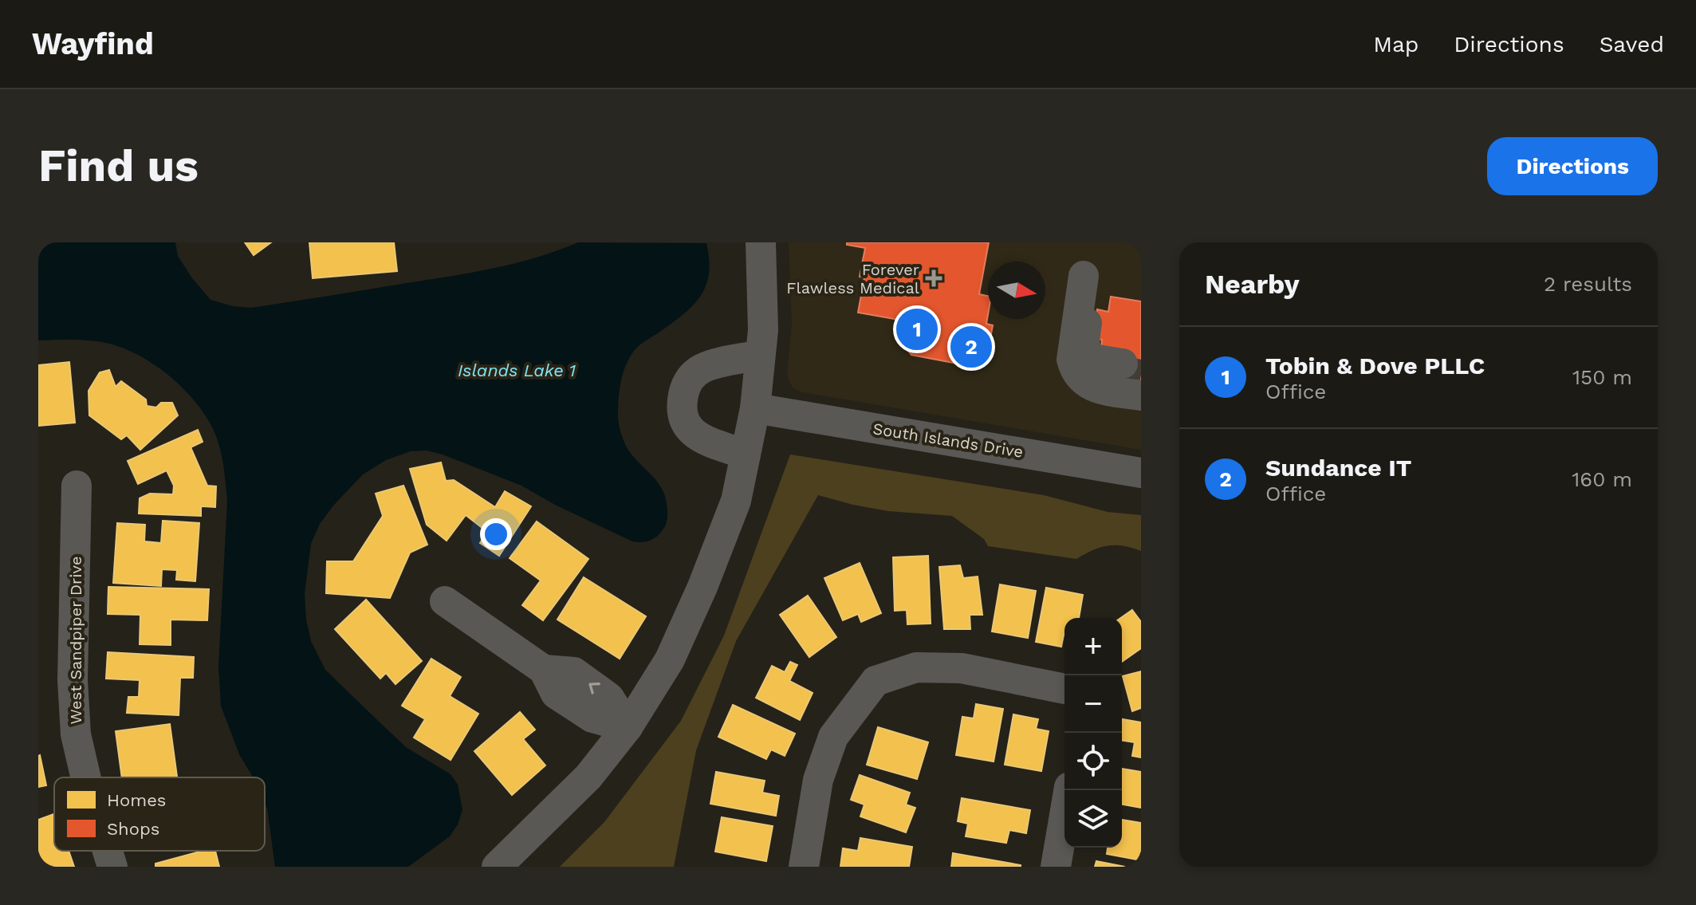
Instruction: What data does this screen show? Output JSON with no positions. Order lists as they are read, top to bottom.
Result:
{
  "streets": {
    "street": ["South Islands Drive", "West Sandpiper Drive"]
  },
  "water": ["Islands Lake 1"],
  "places": {
    "health": ["Forever Flawless Medical"]
  },
  "legend": ["Homes", "Shops"],
  "north": "right",
  "page": {
    "header": "Wayfind",
    "nav": ["Map", "Directions", "Saved"],
    "buttons": "Directions",
    "title": "Find us",
    "heading": ["Nearby", "2 results"],
    "pins": ["1", "2"],
    "list": [
      {
        "mark": "1",
        "name": "Tobin & Dove PLLC",
        "note": "Office",
        "value": "150 m"
      },
      {
        "mark": "2",
        "name": "Sundance IT",
        "note": "Office",
        "value": "160 m"
      }
    ],
    "map_buttons": ["+", "−"]
  }
}
